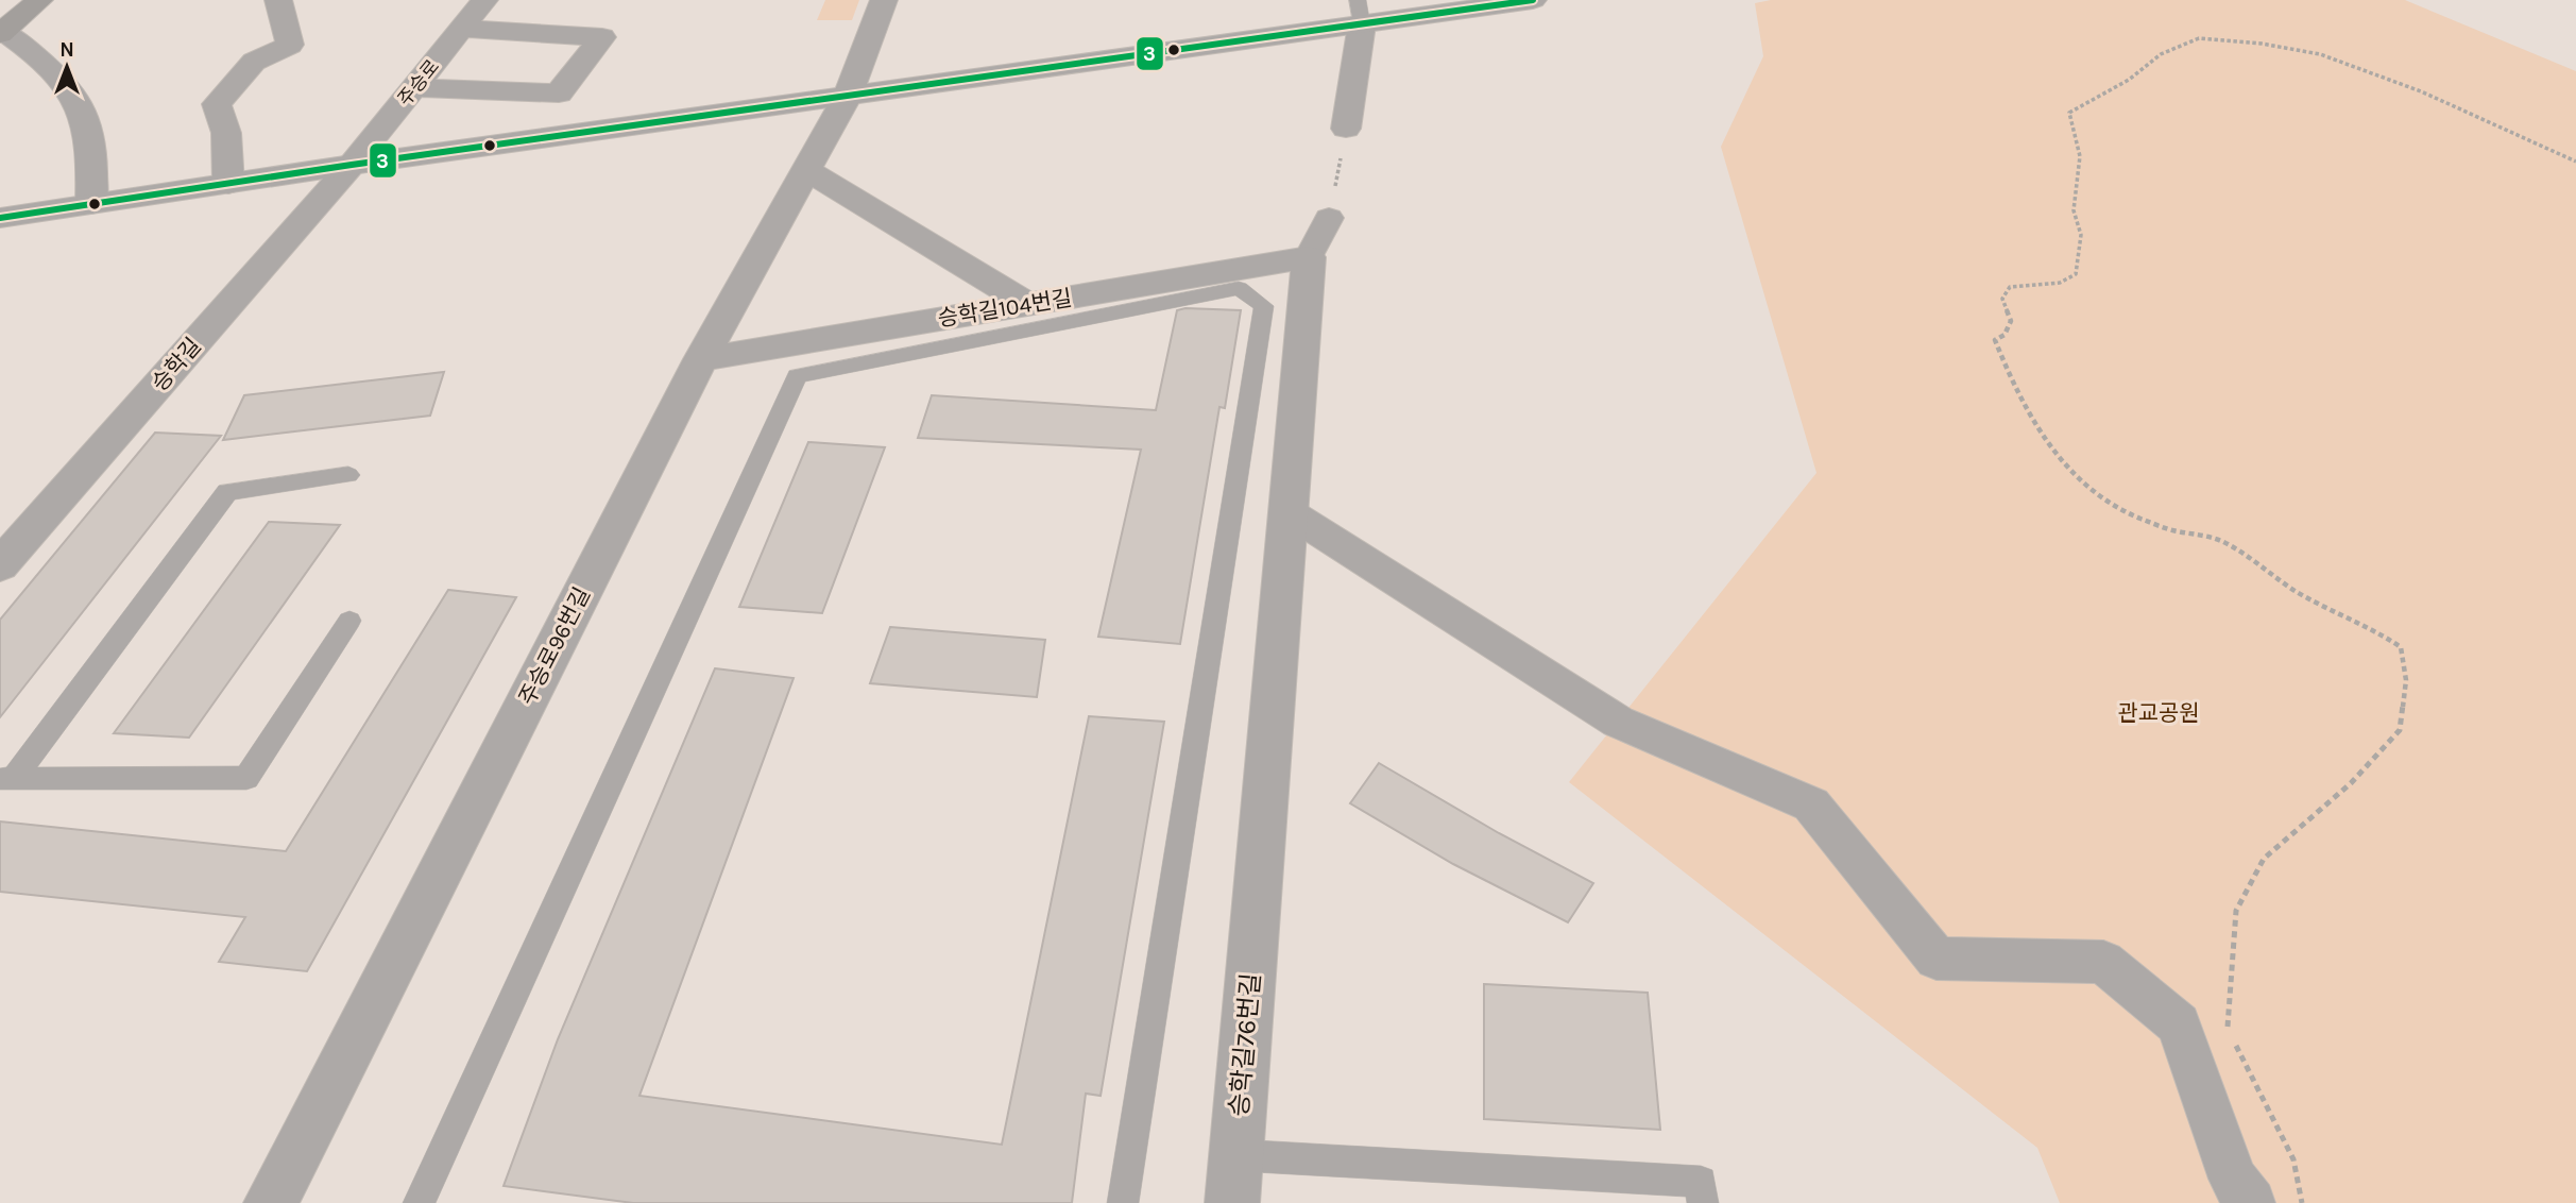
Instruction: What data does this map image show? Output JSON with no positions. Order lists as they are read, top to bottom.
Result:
{
  "streets": {
    "street": [
      "주승로",
      "승학길104번길",
      "승학길",
      "주승로96번길",
      "승학길76번길"
    ]
  },
  "crossings": [
    ["주승로", "승학길"],
    ["승학길104번길", "주승로96번길"],
    ["승학길104번길", "승학길76번길"]
  ],
  "parks": ["관교공원"],
  "lines": ["transit line 3"],
  "north": "top"
}
